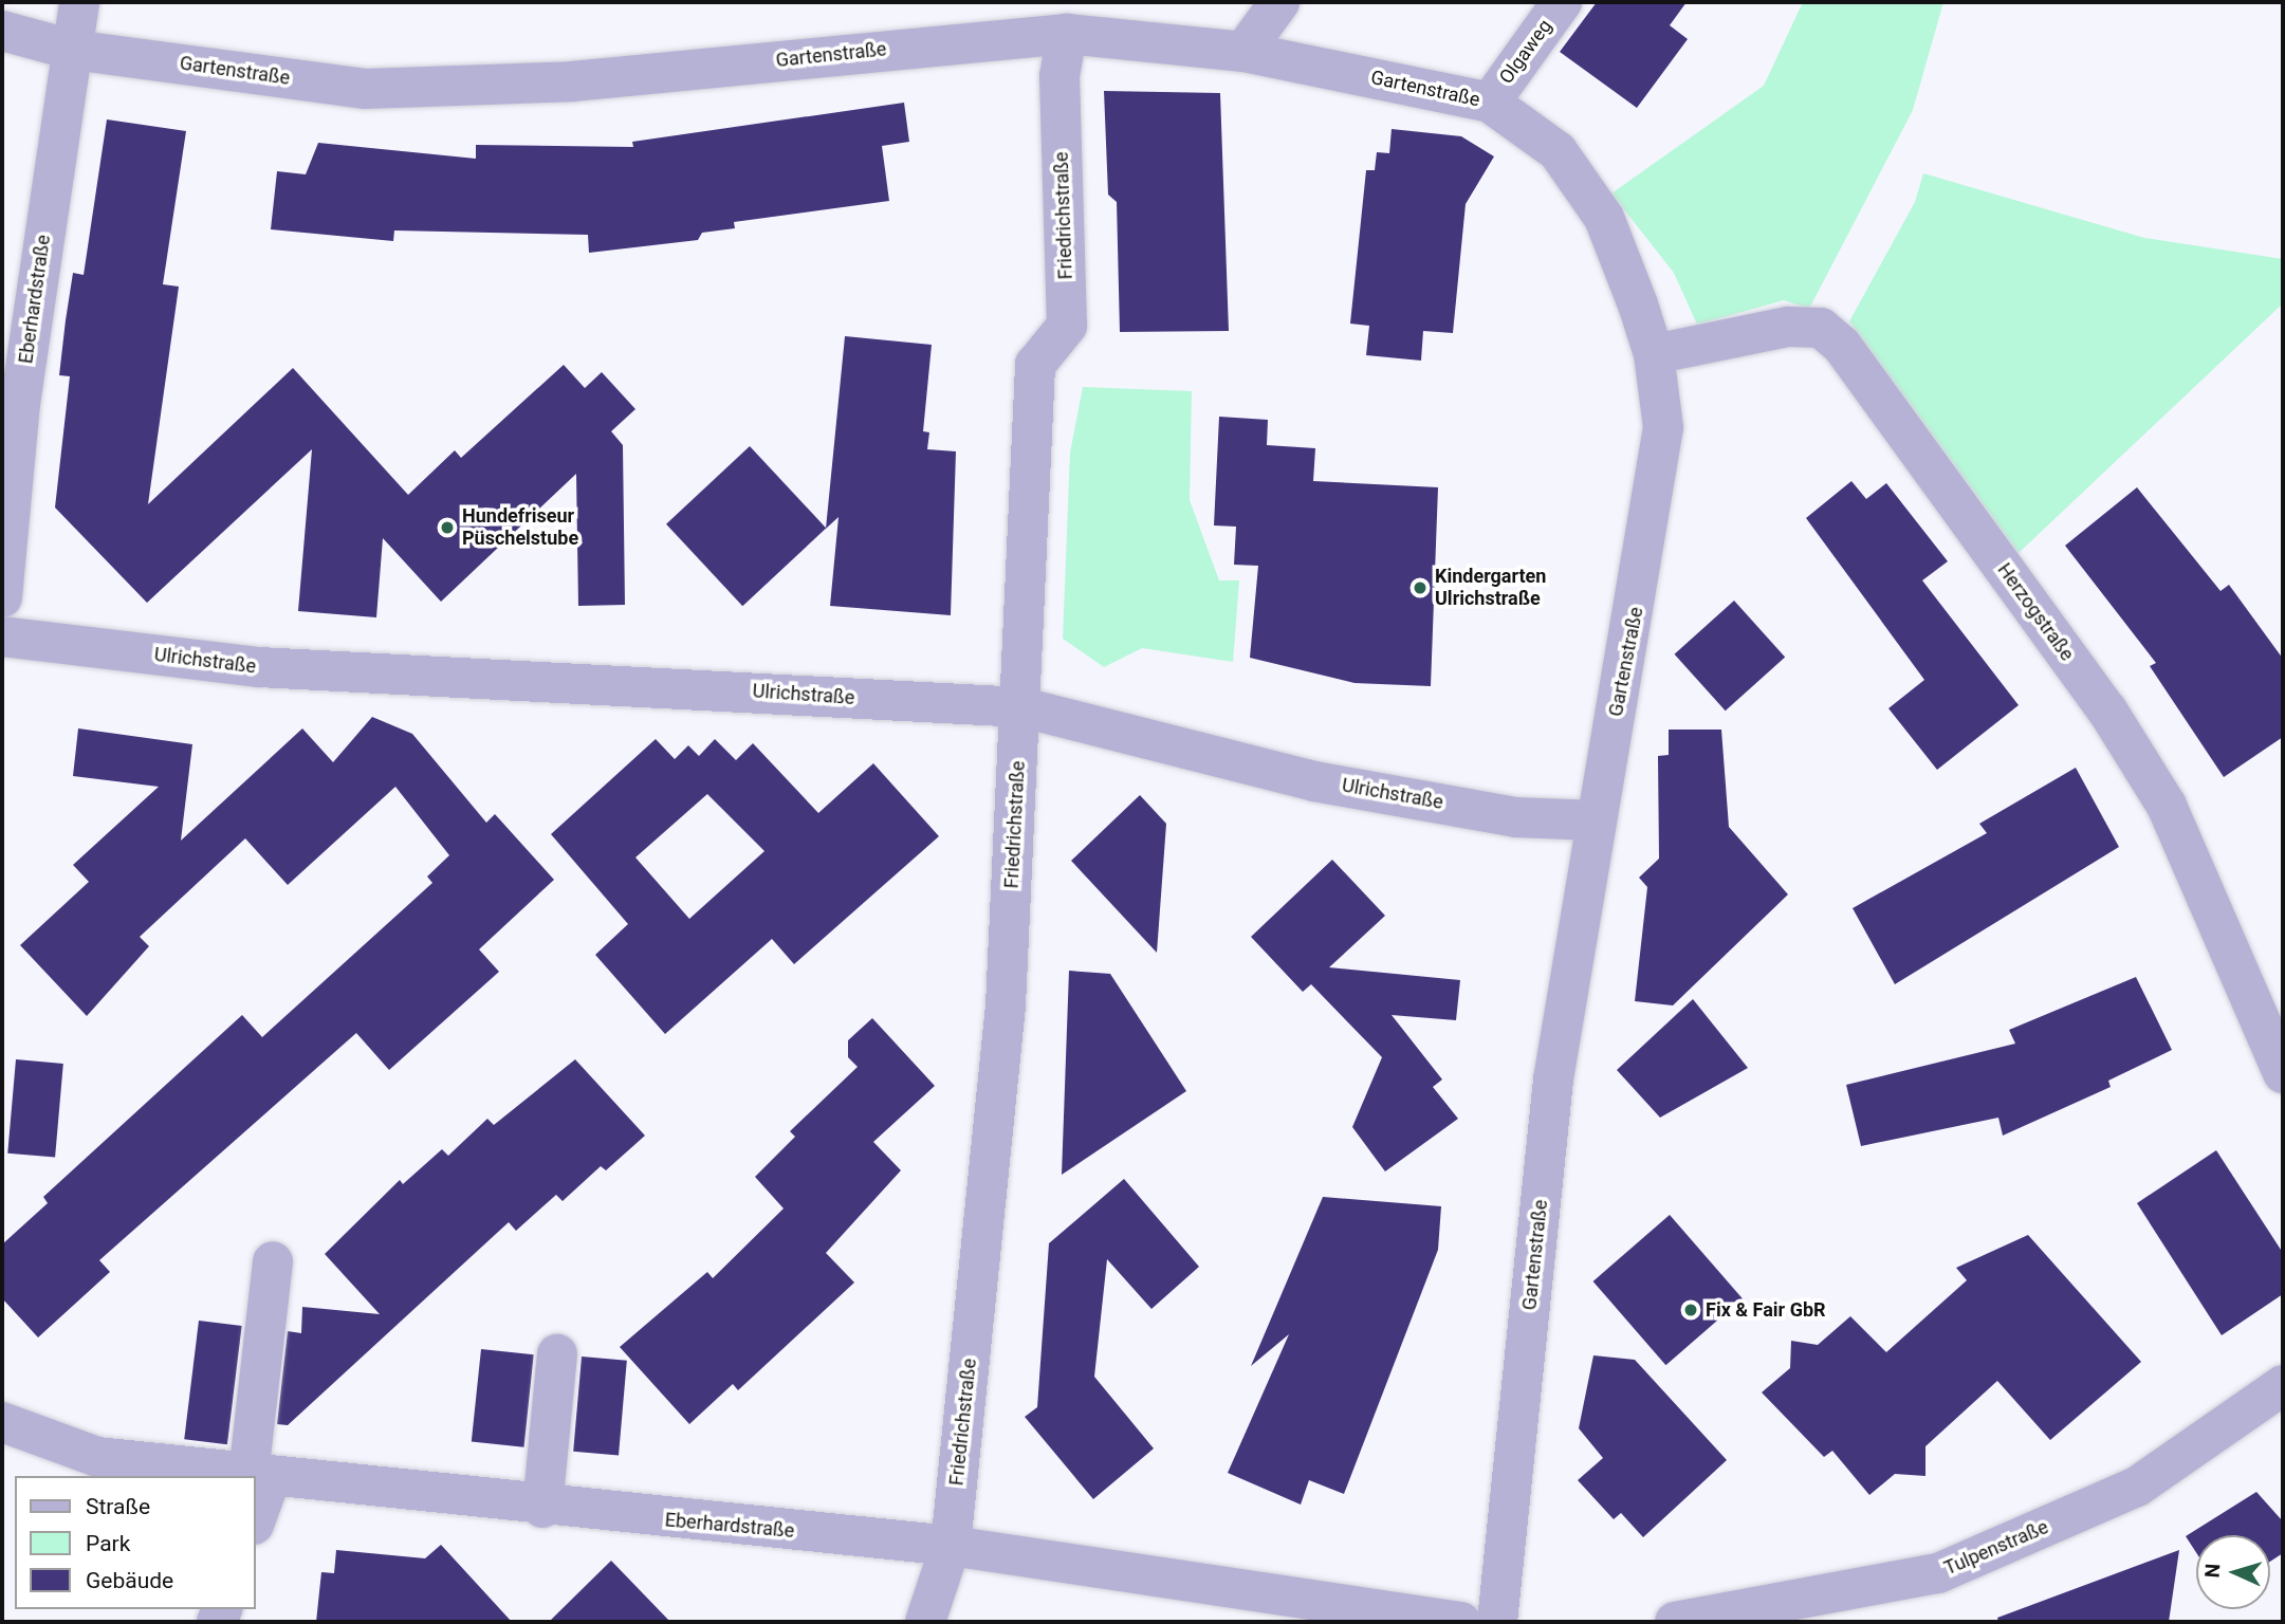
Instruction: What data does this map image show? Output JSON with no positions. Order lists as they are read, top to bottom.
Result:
{
  "streets": {
    "street": [
      "Olgaweg",
      "Gartenstraße",
      "Friedrichstraße",
      "Eberhardstraße",
      "Herzogstraße",
      "Ulrichstraße",
      "Tulpenstraße"
    ]
  },
  "crossings": [
    ["Olgaweg", "Gartenstraße"],
    ["Gartenstraße", "Friedrichstraße"],
    ["Gartenstraße", "Eberhardstraße"],
    ["Gartenstraße", "Herzogstraße"],
    ["Gartenstraße", "Ulrichstraße"],
    ["Friedrichstraße", "Eberhardstraße"],
    ["Friedrichstraße", "Ulrichstraße"]
  ],
  "places": ["Hundefriseur Püschelstube", "Kindergarten Ulrichstraße", "Fix & Fair GbR"],
  "legend": ["Straße", "Park", "Gebäude"],
  "north": "left"
}
